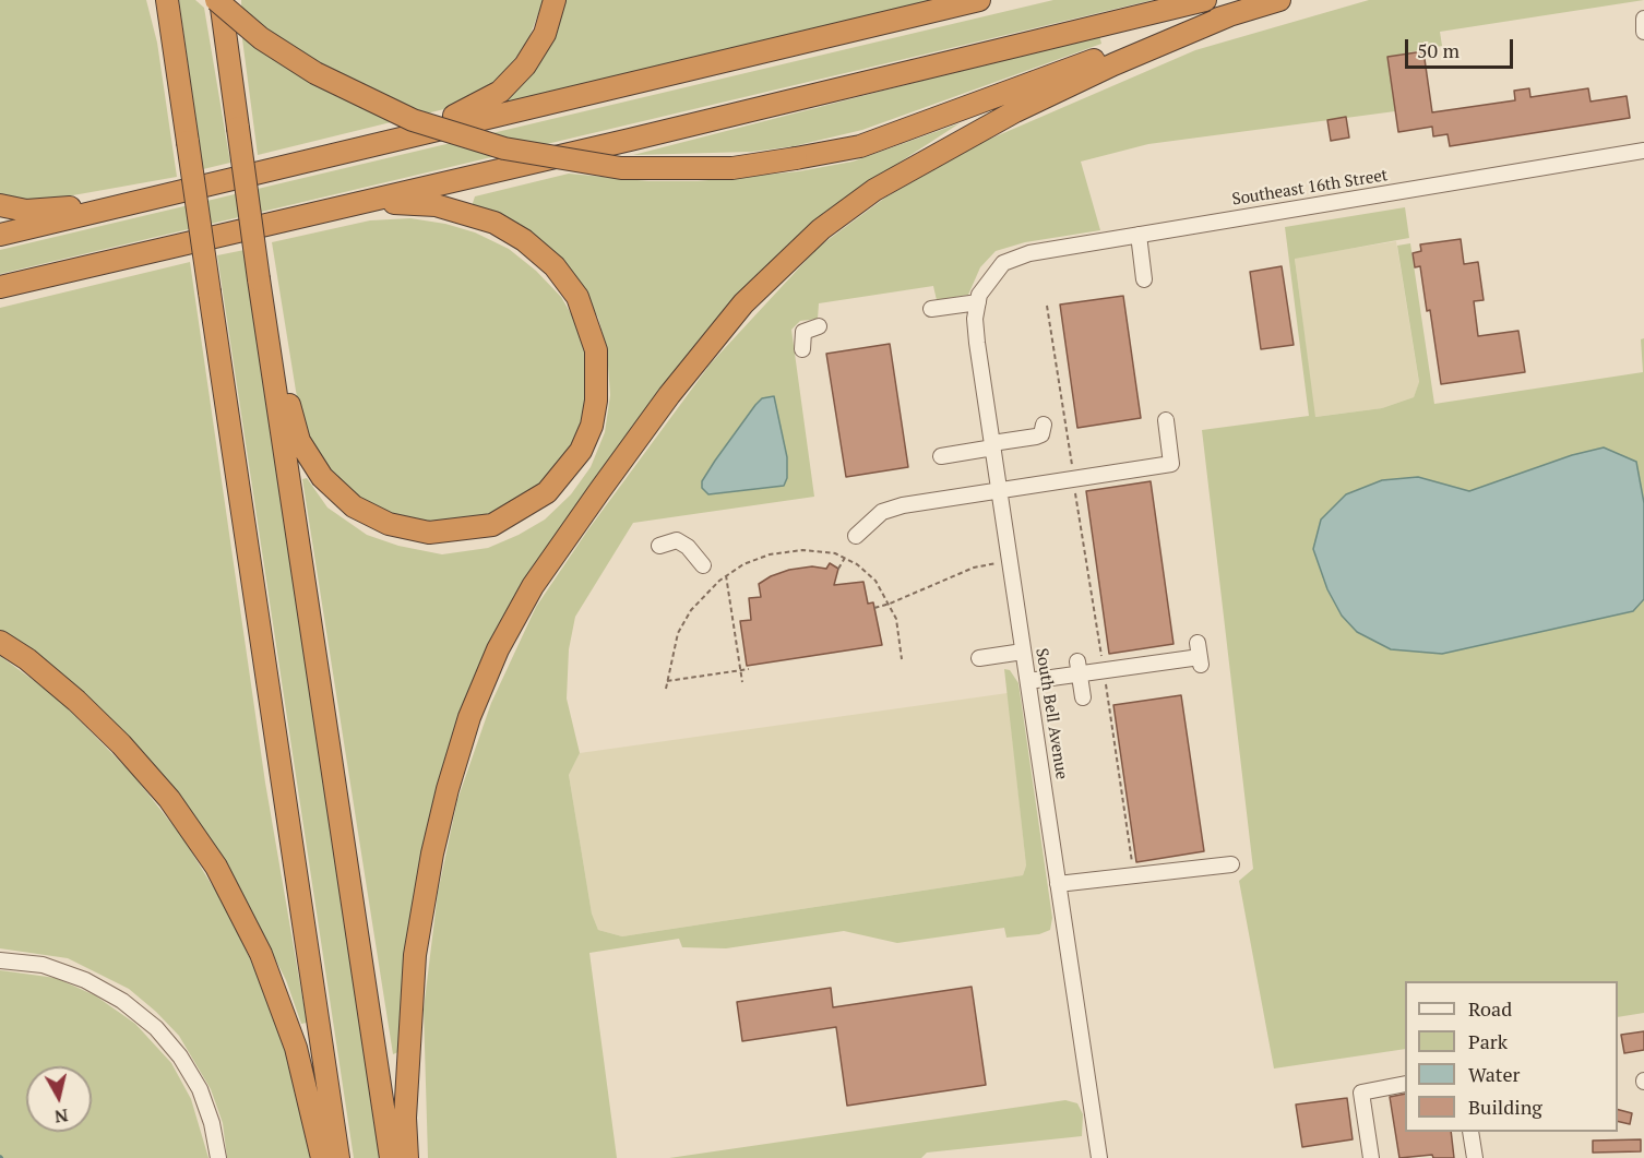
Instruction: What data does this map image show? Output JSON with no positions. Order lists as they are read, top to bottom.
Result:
{
  "streets": {
    "street": ["Southeast 16th Street", "South Bell Avenue"]
  },
  "crossings": [
    ["Southeast 16th Street", "South Bell Avenue"]
  ],
  "legend": [
    "Road",
    "Park",
    "Water",
    "Building"
  ],
  "scale_bar": "50 m",
  "north": "bottom"
}
